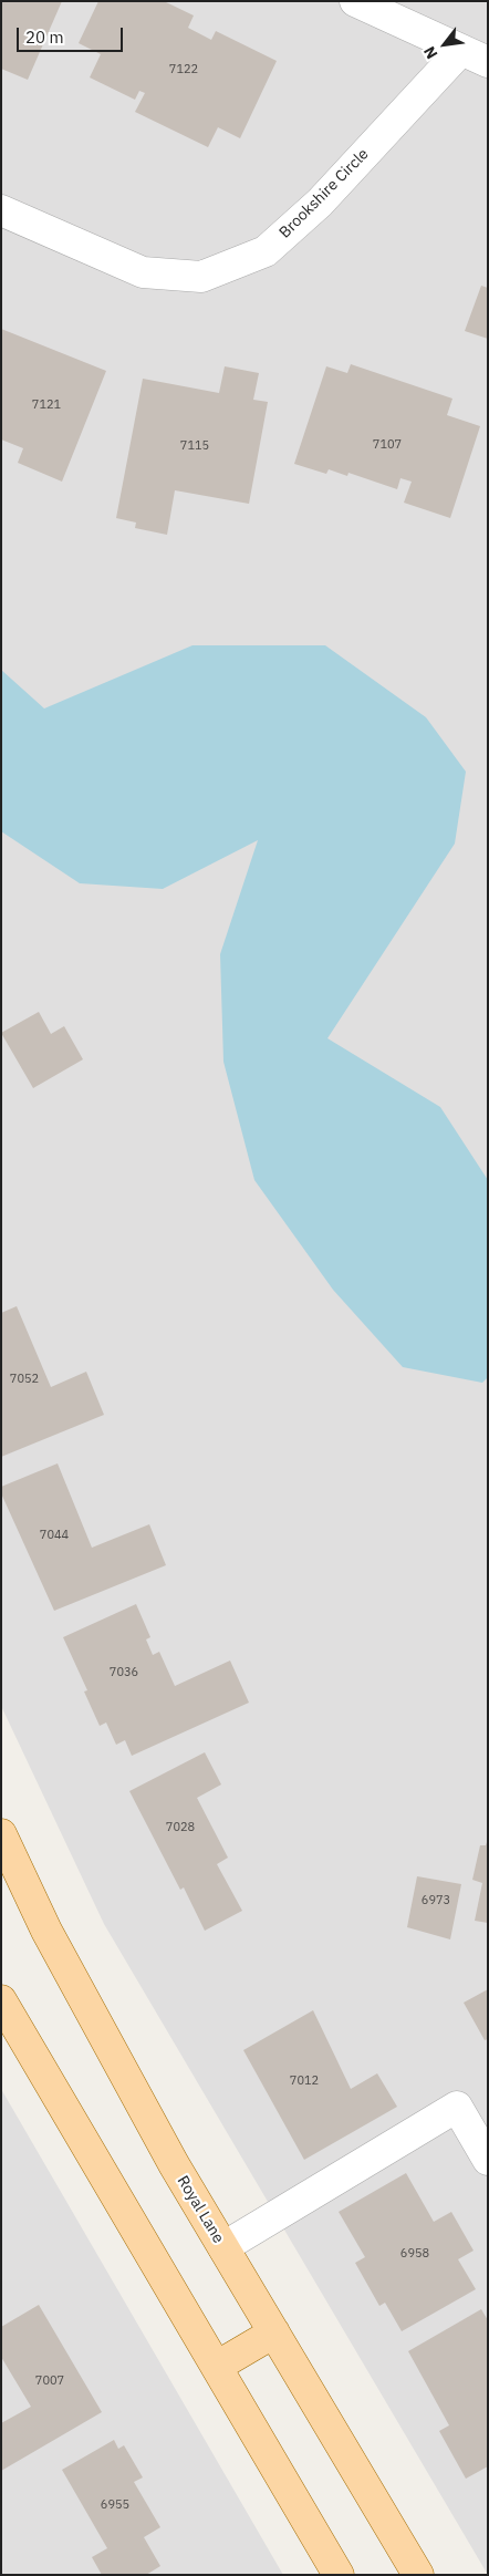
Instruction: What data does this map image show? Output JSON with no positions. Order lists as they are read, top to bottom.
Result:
{
  "streets": {
    "main road": ["Royal Lane"],
    "street": ["Brookshire Circle"]
  },
  "house_numbers": [
    "7122",
    "7121",
    "7107",
    "7115",
    "7052",
    "7044",
    "7036",
    "7028",
    "6973",
    "7012",
    "6958",
    "7007",
    "6955"
  ],
  "scale_bar": "20 m",
  "north": "bottom left"
}
